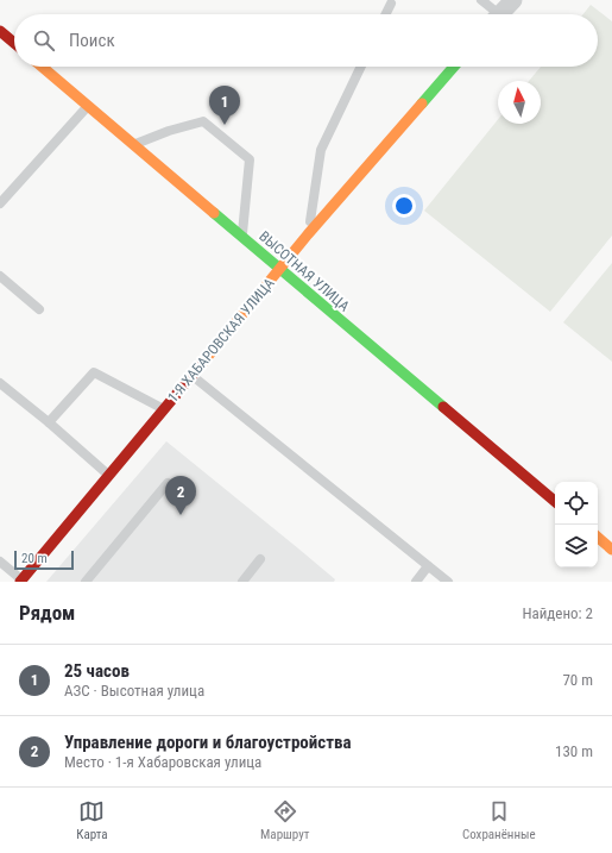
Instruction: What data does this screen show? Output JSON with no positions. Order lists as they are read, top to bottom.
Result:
{
  "streets": {
    "main road": ["ВЫСОТНАЯ УЛИЦА", "1-Я ХАБАРОВСКАЯ УЛИЦА"]
  },
  "crossings": [
    ["ВЫСОТНАЯ УЛИЦА", "1-Я ХАБАРОВСКАЯ УЛИЦА"]
  ],
  "scale_bar": "20 m",
  "north": "top",
  "page": {
    "search": "Поиск",
    "pins": ["1", "2"],
    "scale": "20 m",
    "heading": ["Рядом", "Найдено: 2"],
    "list": [
      {
        "mark": "1",
        "name": "25 часов",
        "note": "АЗС · Высотная улица",
        "value": "70 m"
      },
      {
        "mark": "2",
        "name": "Управление дороги и благоустройства",
        "note": "Место · 1-я Хабаровская улица",
        "value": "130 m"
      }
    ],
    "nav": ["Карта", "Маршрут", "Сохранённые"]
  }
}
